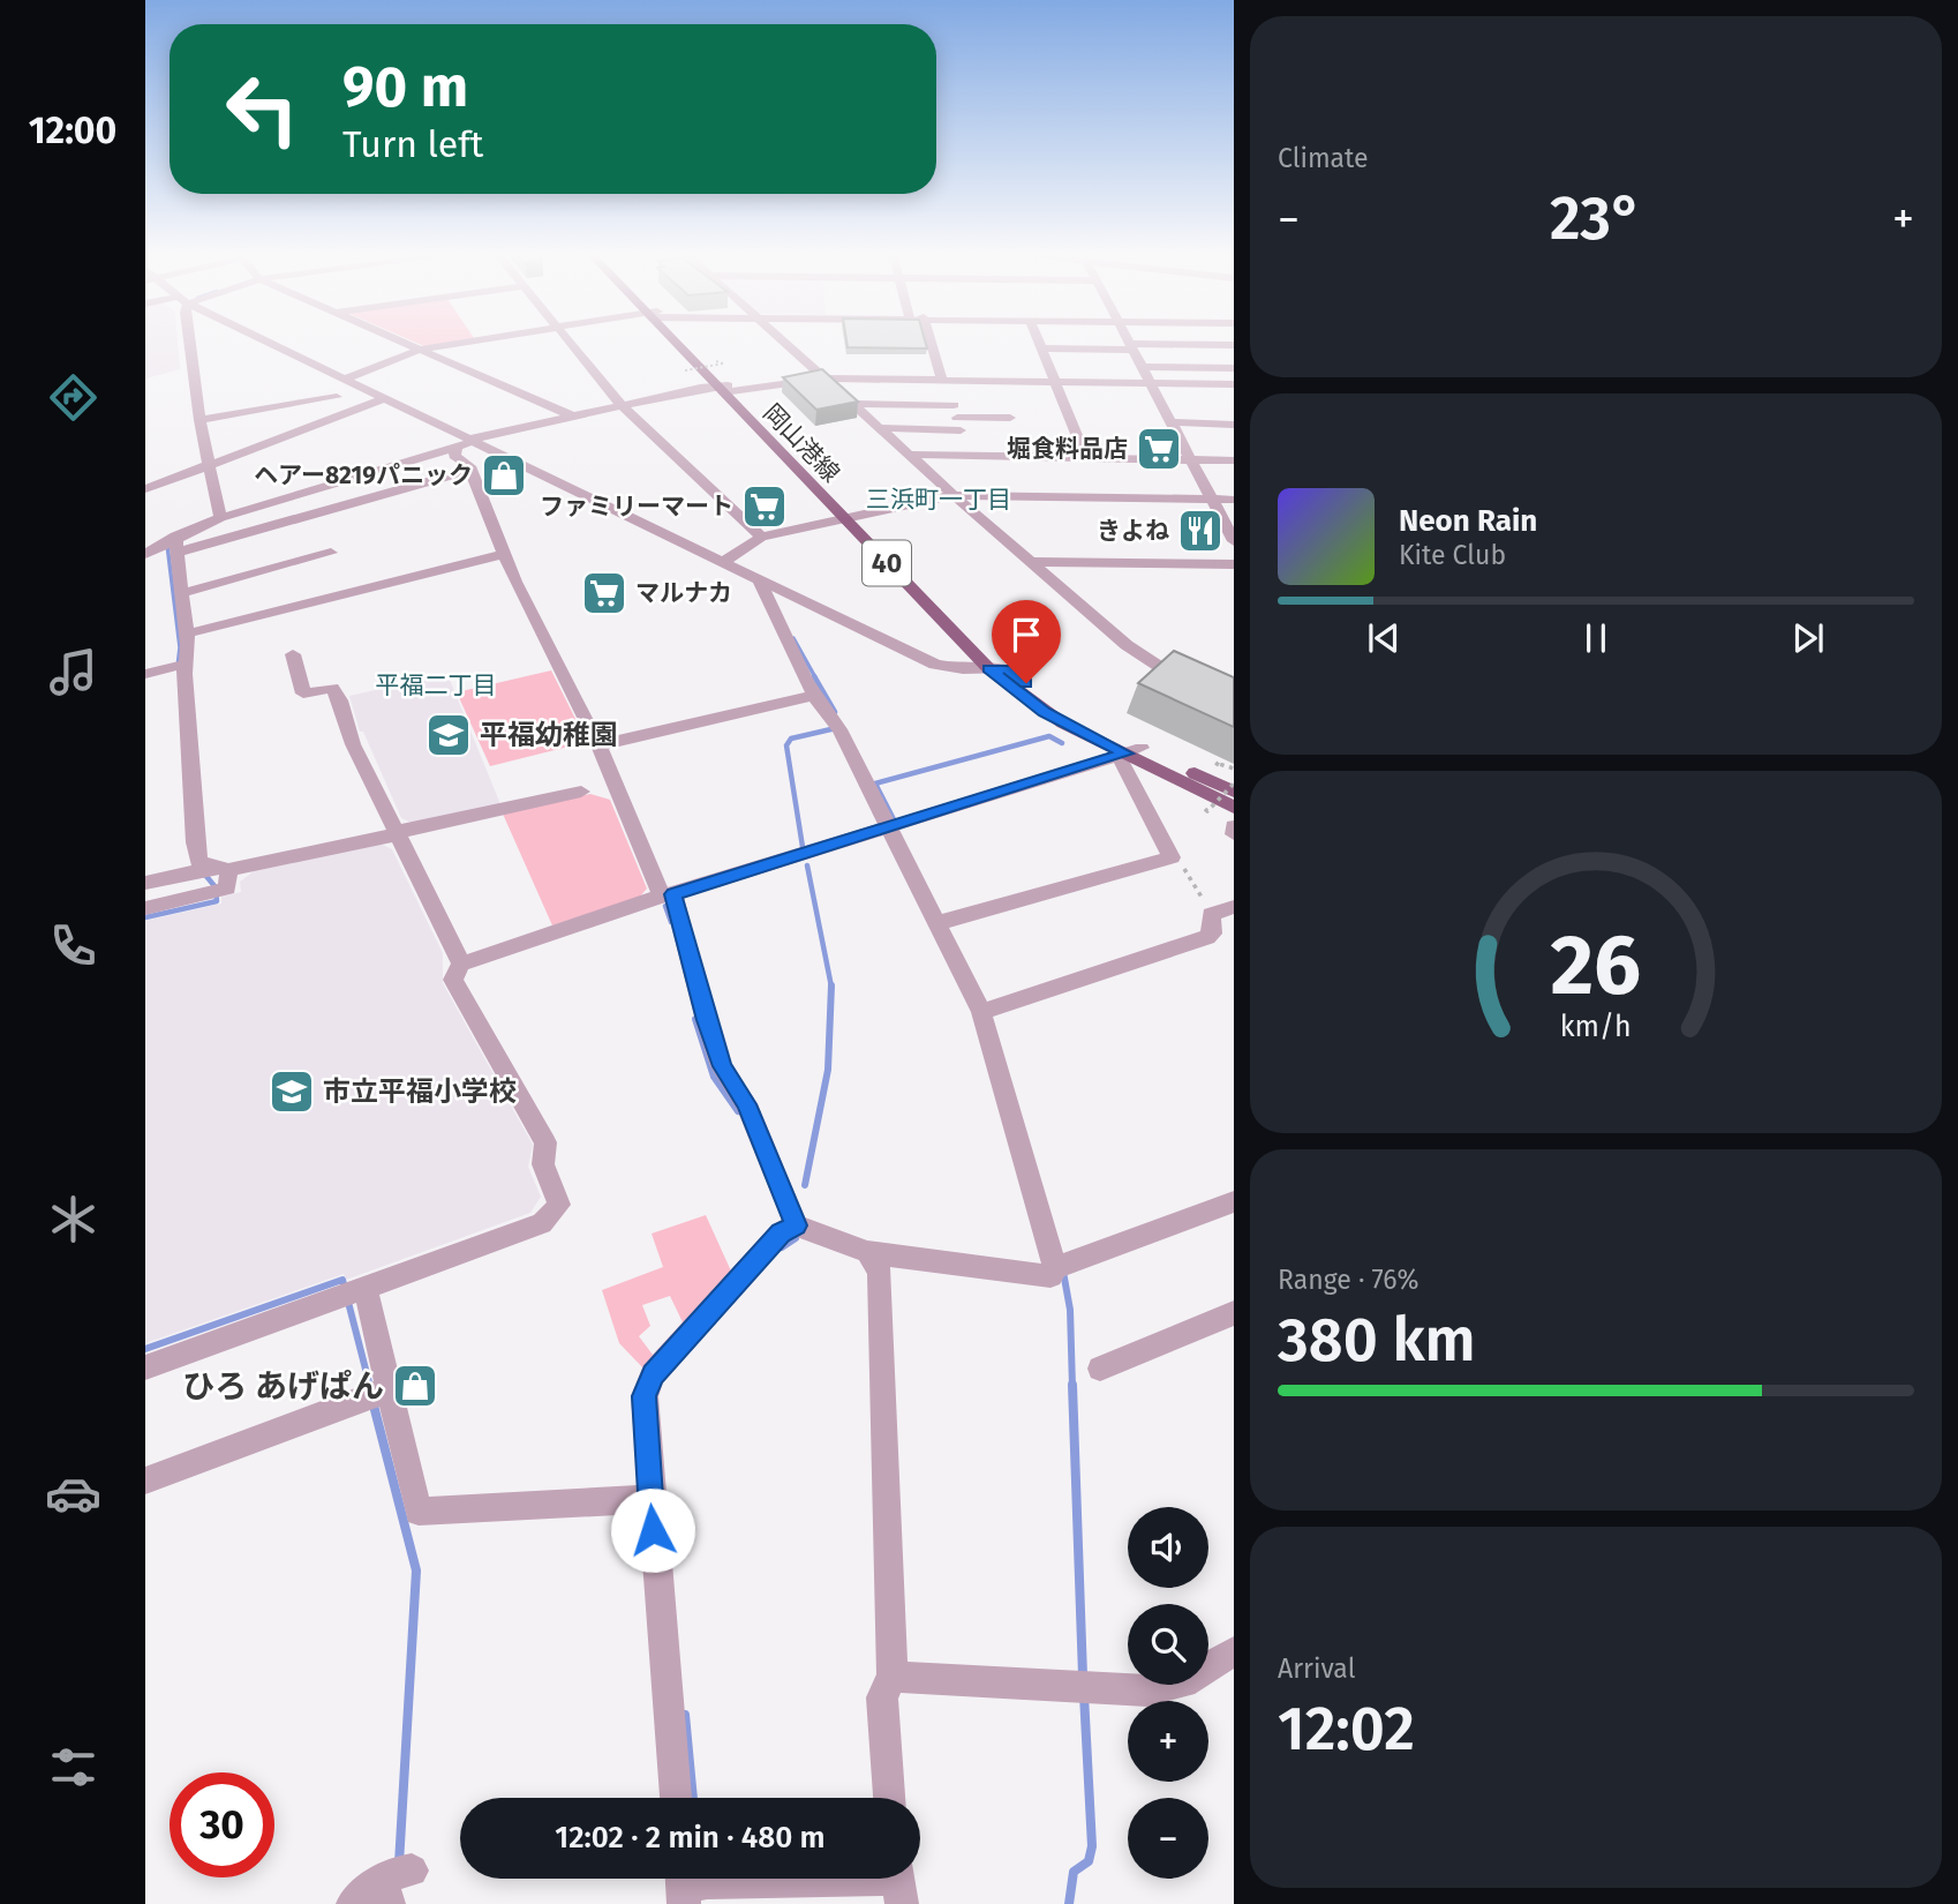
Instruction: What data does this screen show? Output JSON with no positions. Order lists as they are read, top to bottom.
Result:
{
  "streets": {
    "main road": ["岡山港線", "40"]
  },
  "districts": ["三浜町一丁目", "平福二丁目"],
  "places": {
    "supermarket": ["堀食料品店", "ファミリーマート", "マルナカ"],
    "shop": ["ヘアー8219パニック", "ひろ あげぱん"],
    "restaurant": ["きよね"],
    "school or university": ["平福幼稚園", "市立平福小学校"]
  },
  "page": {
    "tabs": "12:00",
    "tile": [
      "Climate",
      ["Range · 76%", "380 km"],
      ["Arrival", "12:02"]
    ],
    "turn": ["90 m", "Turn left"],
    "heat": ["−", "23°", "+"],
    "song": ["Neon Rain", "Kite Club"],
    "map_buttons": ["+", "−"],
    "limit": "30",
    "trip": "12:02 · 2 min · 480 m",
    "gauge": ["26", "km/h"]
  }
}
